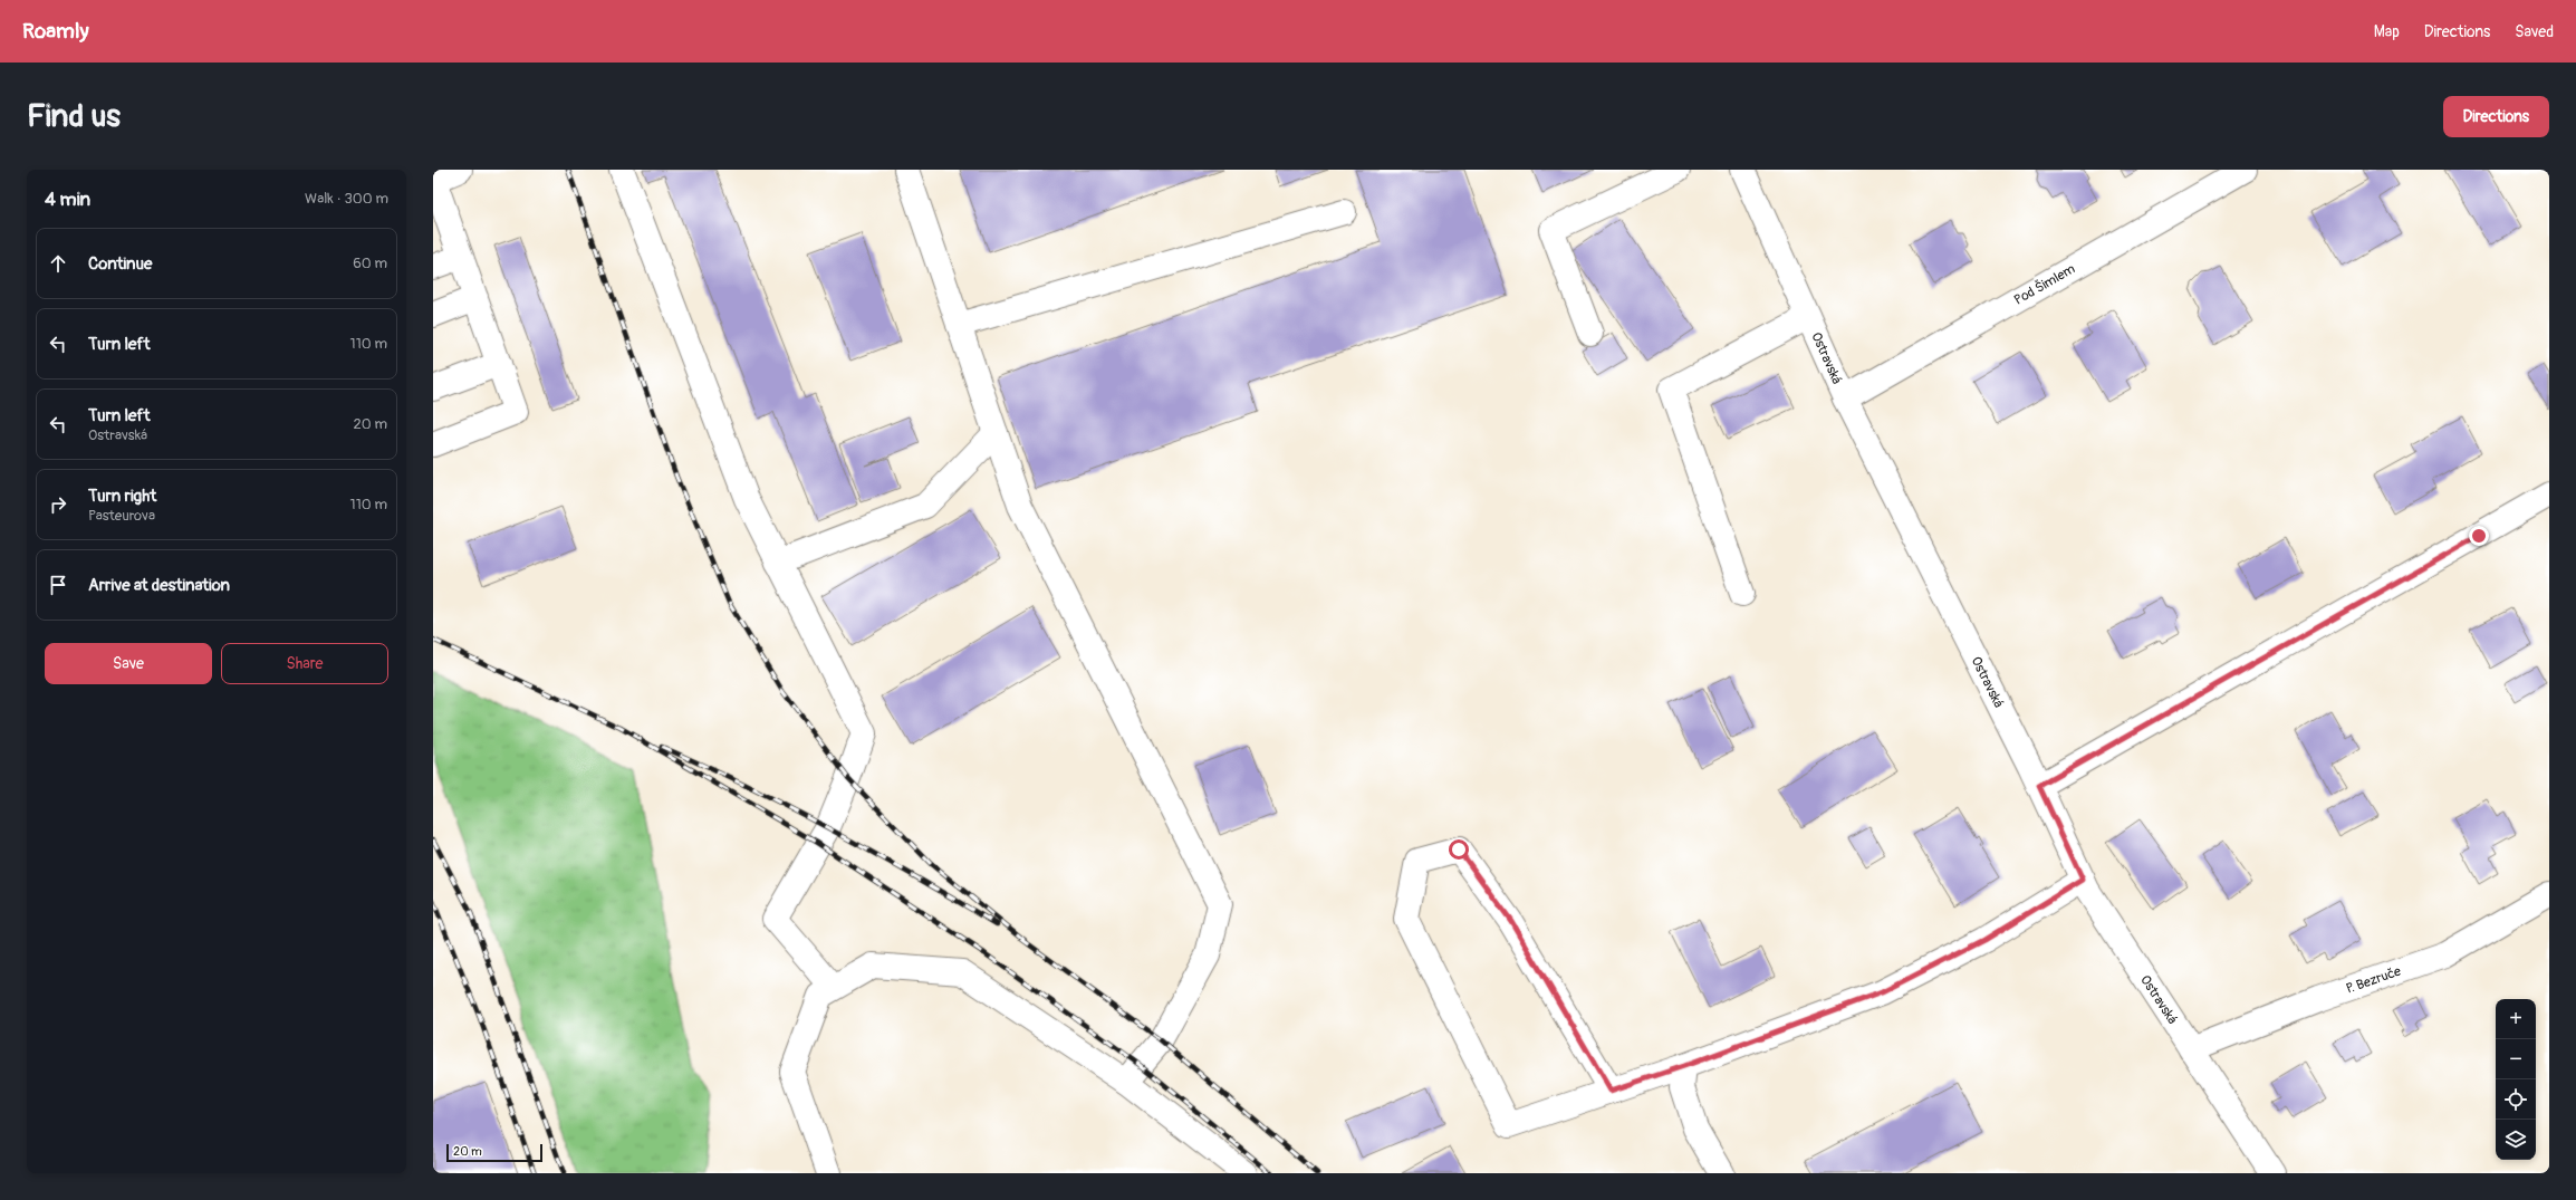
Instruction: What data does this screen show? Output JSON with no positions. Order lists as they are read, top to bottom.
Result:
{
  "streets": {
    "street": ["Pod Šimlem", "Ostravská", "P. Bezruče"]
  },
  "crossings": [
    ["Pod Šimlem", "Ostravská"],
    ["Ostravská", "P. Bezruče"]
  ],
  "scale_bar": "20 m",
  "page": {
    "header": "Roamly",
    "nav": ["Map", "Directions", "Saved"],
    "buttons": [
      "Directions",
      ["Save", "Share"]
    ],
    "title": "Find us",
    "heading": ["4 min", "Walk · 300 m"],
    "list": [
      ["Continue", "60 m"],
      ["Turn left", "110 m"],
      ["Turn left", "Ostravská", "20 m"],
      ["Turn right", "Pasteurova", "110 m"],
      "Arrive at destination"
    ],
    "map_buttons": ["+", "−"],
    "scale": "20 m"
  }
}
